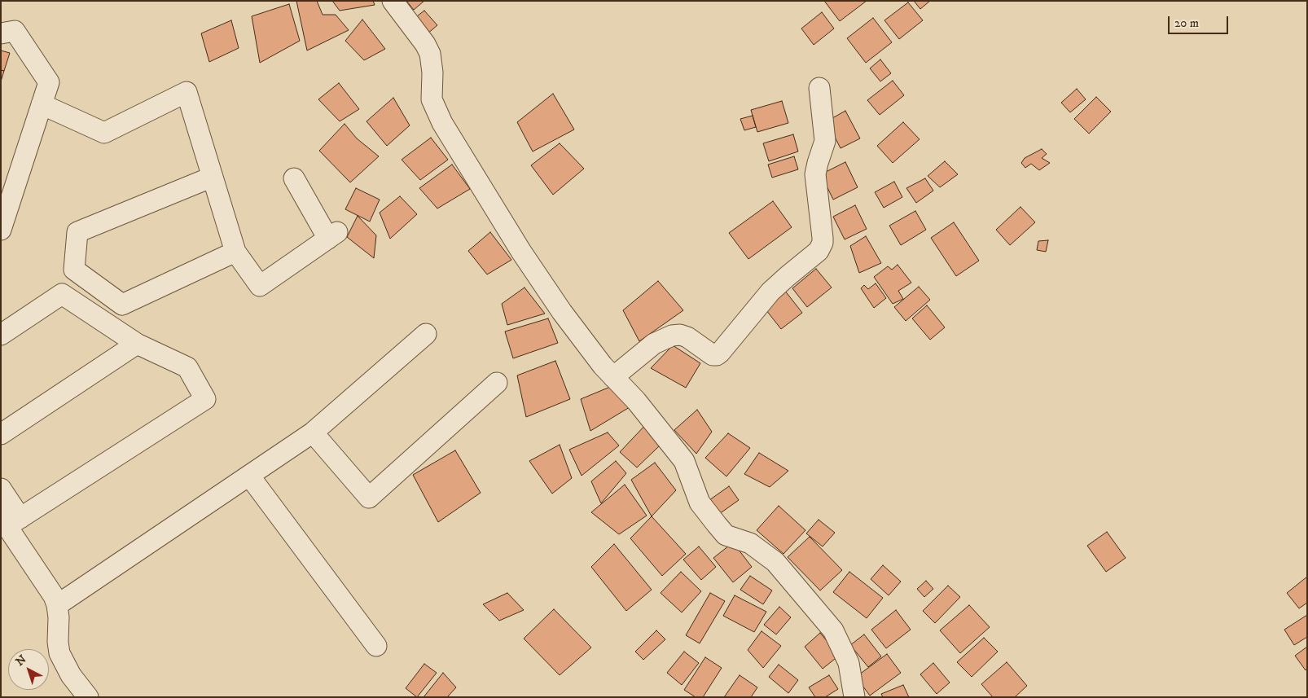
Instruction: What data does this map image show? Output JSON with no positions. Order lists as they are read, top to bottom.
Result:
{
  "scale_bar": "20 m",
  "north": "top left"
}
